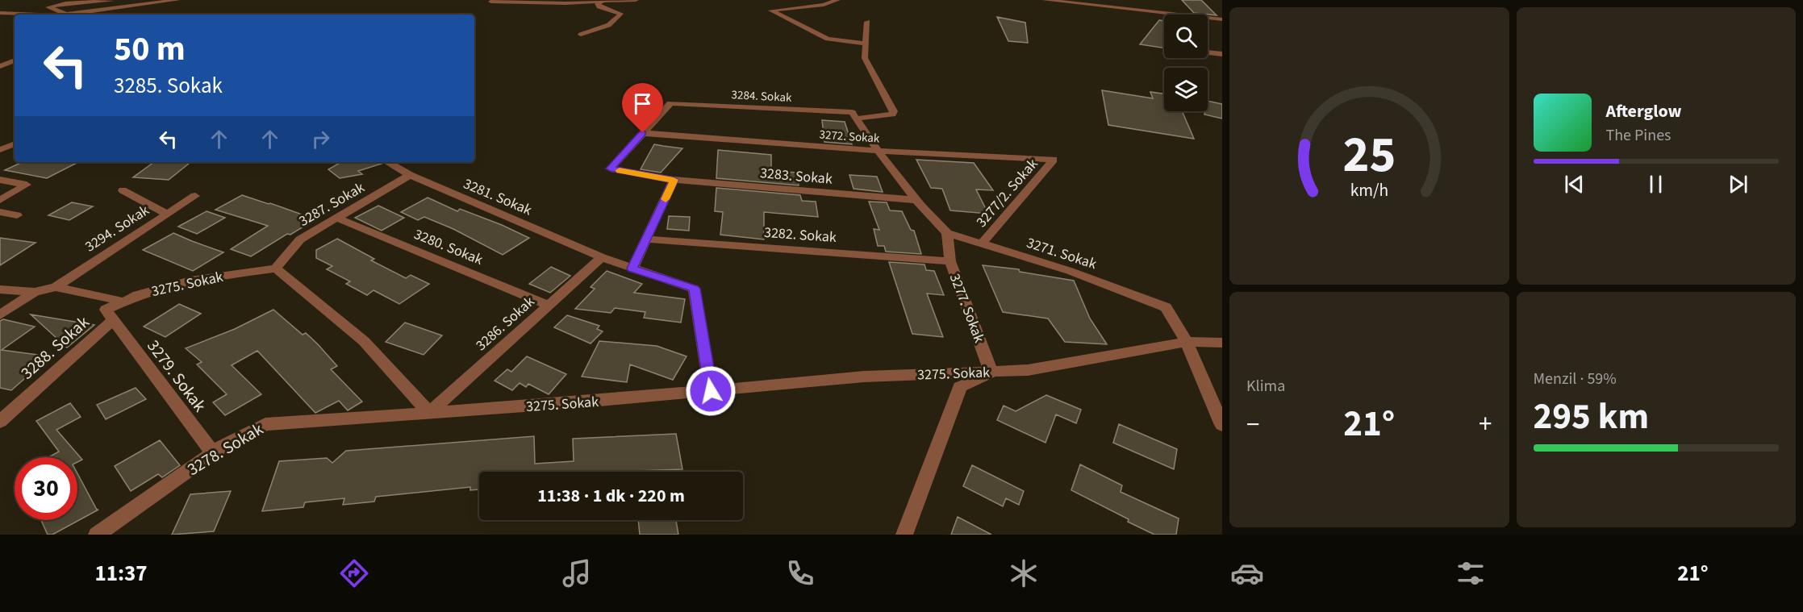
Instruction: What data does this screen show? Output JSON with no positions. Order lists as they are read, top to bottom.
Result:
{
  "streets": {
    "street": [
      "3284. Sokak",
      "3272. Sokak",
      "3283. Sokak",
      "3277/2. Sokak",
      "3281. Sokak",
      "3287. Sokak",
      "3294. Sokak",
      "3282. Sokak",
      "3280. Sokak",
      "3271. Sokak",
      "3275. Sokak",
      "3277. Sokak",
      "3286. Sokak",
      "3288. Sokak",
      "3279. Sokak",
      "3278. Sokak"
    ]
  },
  "crossings": [
    ["3284. Sokak", "3272. Sokak"],
    ["3284. Sokak", "3283. Sokak"],
    ["3272. Sokak", "3283. Sokak"],
    ["3272. Sokak", "3277/2. Sokak"],
    ["3277/2. Sokak", "3271. Sokak"],
    ["3281. Sokak", "3287. Sokak"],
    ["3281. Sokak", "3275. Sokak"],
    ["3281. Sokak", "3286. Sokak"],
    ["3287. Sokak", "3280. Sokak"],
    ["3287. Sokak", "3275. Sokak"],
    ["3282. Sokak", "3277. Sokak"],
    ["3280. Sokak", "3286. Sokak"],
    ["3271. Sokak", "3275. Sokak"],
    ["3271. Sokak", "3277. Sokak"],
    ["3275. Sokak", "3277. Sokak"],
    ["3275. Sokak", "3286. Sokak"],
    ["3275. Sokak", "3288. Sokak"],
    ["3275. Sokak", "3279. Sokak"],
    ["3275. Sokak", "3278. Sokak"],
    ["3286. Sokak", "3278. Sokak"],
    ["3288. Sokak", "3279. Sokak"],
    ["3279. Sokak", "3278. Sokak"]
  ],
  "page": {
    "turn": ["50 m", "3285. Sokak"],
    "song": ["Afterglow", "The Pines"],
    "tile": [
      "Klima",
      ["Menzil · 59%", "295 km"]
    ],
    "heat": ["−", "21°", "+"],
    "limit": "30",
    "trip": "11:38 · 1 dk · 220 m",
    "tabs": ["11:37", "21°"],
    "gauge": ["25", "km/h"]
  }
}
